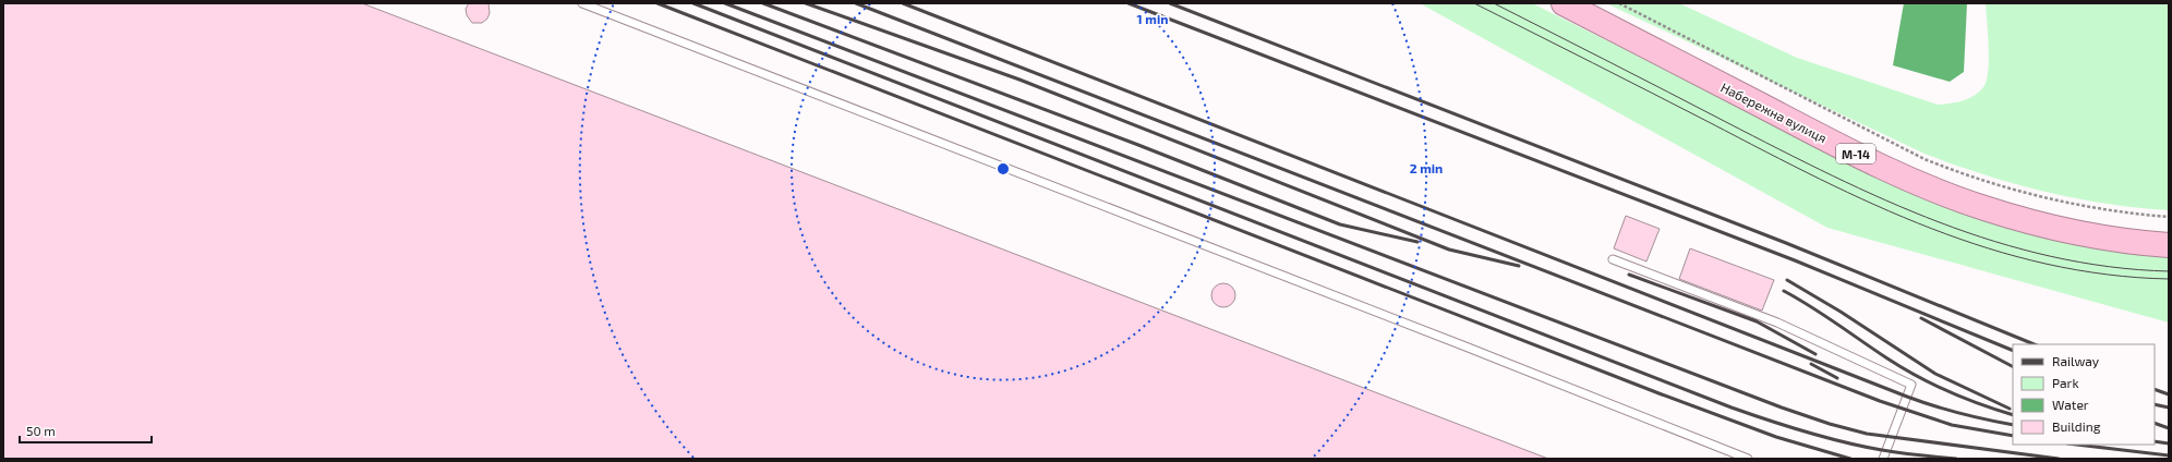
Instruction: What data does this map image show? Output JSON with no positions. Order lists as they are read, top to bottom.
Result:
{
  "streets": {
    "highway": ["Набережна вулиця", "М-14"]
  },
  "legend": [
    "Railway",
    "Park",
    "Water",
    "Building"
  ],
  "scale_bar": "50 m",
  "rings": ["1 min", "2 min"]
}
